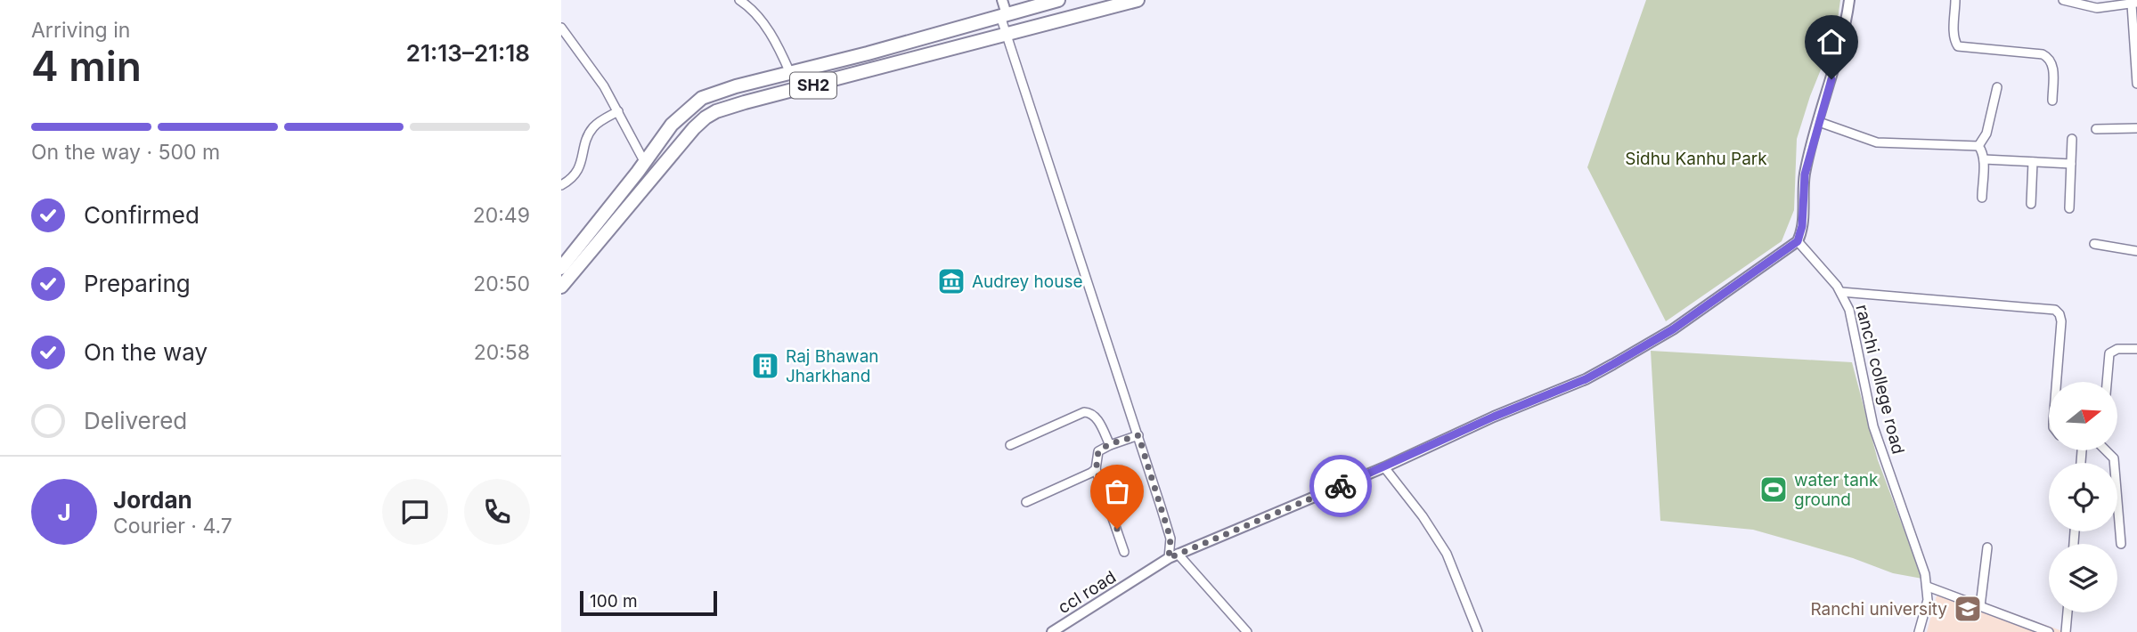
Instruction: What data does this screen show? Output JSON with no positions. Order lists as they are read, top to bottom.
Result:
{
  "streets": {
    "main road": ["SH2"],
    "street": ["ranchi college road", "ccl road"]
  },
  "crossings": [
    ["ranchi college road", "ccl road"]
  ],
  "parks": ["Sidhu Kanhu Park"],
  "places": {
    "museum": ["Audrey house"],
    "building": ["Raj Bhawan Jharkhand"],
    "sports": ["water tank ground"],
    "school or university": ["Ranchi university"]
  },
  "scale_bar": "100 m",
  "north": "right",
  "page": {
    "heading": ["4 min", "Arriving in", "21:13–21:18"],
    "panel": ["Jordan", "Courier · 4.7"],
    "bar": "On the way · 500 m",
    "list": [
      ["Confirmed", "20:49"],
      ["Preparing", "20:50"],
      ["On the way", "20:58"],
      "Delivered"
    ],
    "round": "J",
    "scale": "100 m"
  }
}
